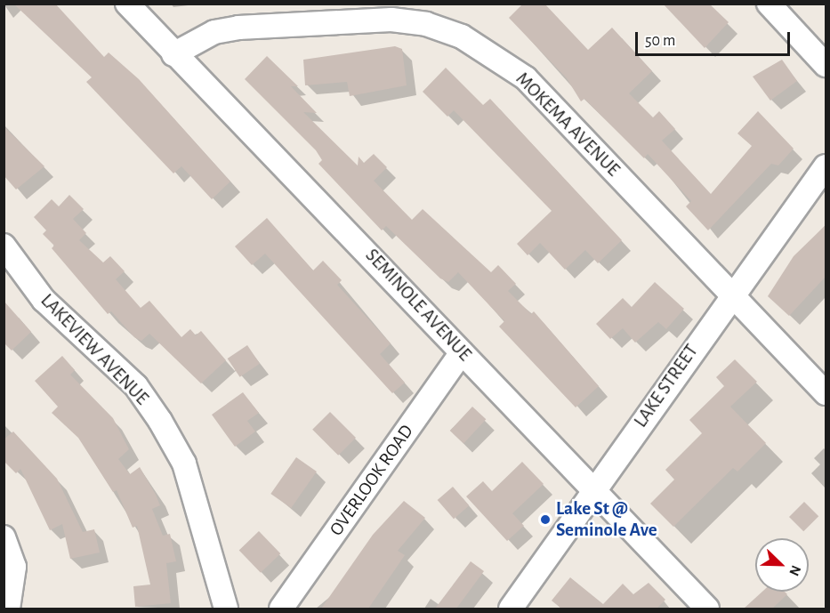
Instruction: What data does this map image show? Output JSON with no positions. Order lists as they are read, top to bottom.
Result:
{
  "streets": {
    "street": [
      "MOKEMA AVENUE",
      "SEMINOLE AVENUE",
      "LAKEVIEW AVENUE",
      "LAKE STREET",
      "OVERLOOK ROAD"
    ]
  },
  "crossings": [
    ["MOKEMA AVENUE", "SEMINOLE AVENUE"],
    ["MOKEMA AVENUE", "LAKE STREET"],
    ["SEMINOLE AVENUE", "LAKE STREET"],
    ["SEMINOLE AVENUE", "OVERLOOK ROAD"]
  ],
  "places": ["Lake St @ Seminole Ave"],
  "scale_bar": "50 m",
  "north": "bottom right"
}
